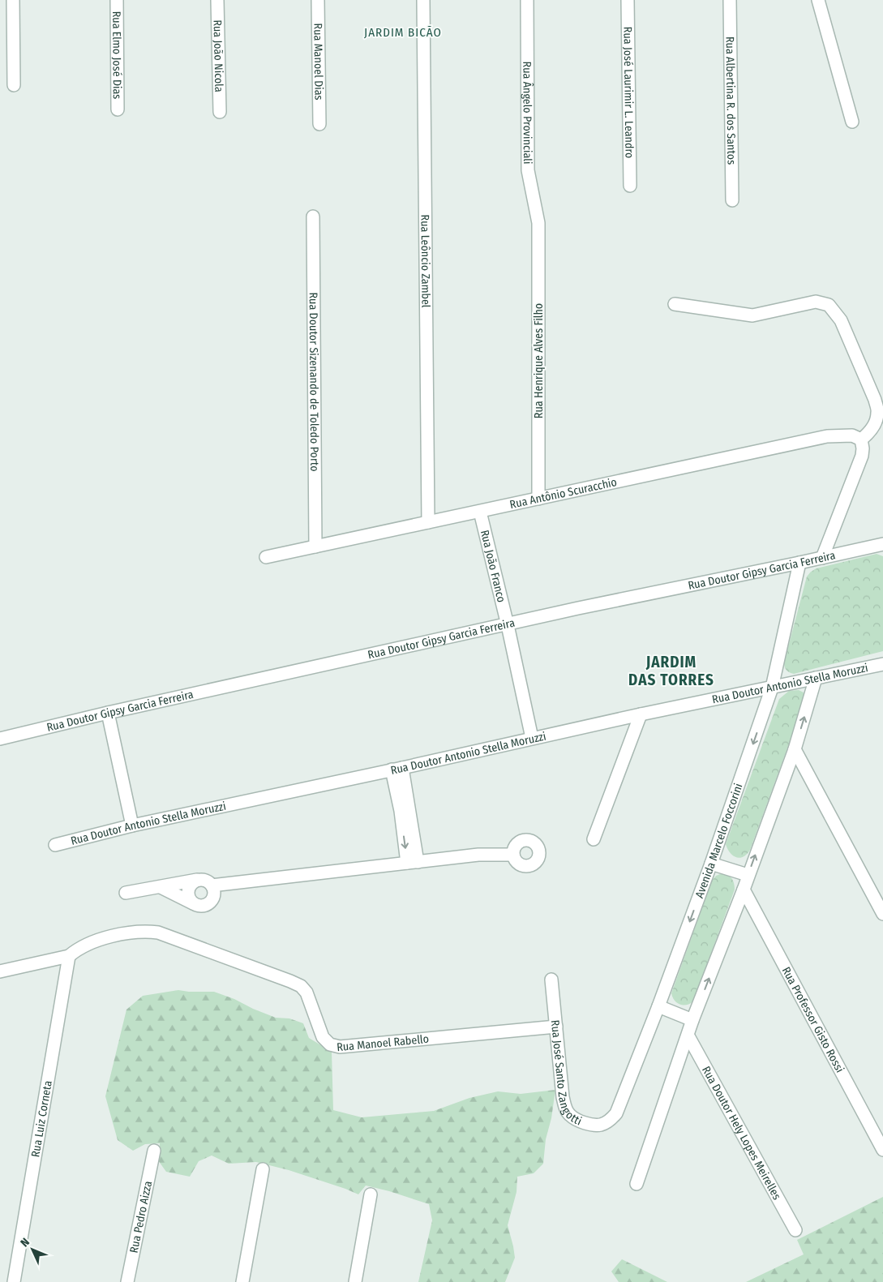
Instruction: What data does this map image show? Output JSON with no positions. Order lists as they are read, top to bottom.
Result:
{
  "streets": {
    "street": [
      "Rua Elmo José Dias",
      "Rua João Nicola",
      "Rua Manoel Dias",
      "Rua José Laurimir L. Leandro",
      "Rua Albertina R. dos Santos",
      "Rua Ângelo Provinciali",
      "Rua Leôncio Zambel",
      "Rua Henrique Alves Filho",
      "Rua Doutor Sizenando de Toledo Porto",
      "Rua Antônio Scuracchio",
      "Rua João Franco",
      "Rua Doutor Gipsy Garcia Ferreira",
      "Rua Doutor Antonio Stella Moruzzi",
      "Avenida Marcelo Foccorini",
      "Rua Professor Gisto Rossi",
      "Rua Manoel Rabello",
      "Rua José Santo Zangotti",
      "Rua Luiz Corneta",
      "Rua Doutor Hely Lopes Meirelles",
      "Rua Pedro Aizza"
    ]
  },
  "crossings": [
    ["Rua Ângelo Provinciali", "Rua Henrique Alves Filho"],
    ["Rua Leôncio Zambel", "Rua Antônio Scuracchio"],
    ["Rua Henrique Alves Filho", "Rua Antônio Scuracchio"],
    ["Rua Doutor Sizenando de Toledo Porto", "Rua Antônio Scuracchio"],
    ["Rua Antônio Scuracchio", "Rua João Franco"],
    ["Rua João Franco", "Rua Doutor Gipsy Garcia Ferreira"],
    ["Rua João Franco", "Rua Doutor Antonio Stella Moruzzi"],
    ["Rua Doutor Gipsy Garcia Ferreira", "Avenida Marcelo Foccorini"],
    ["Rua Doutor Antonio Stella Moruzzi", "Avenida Marcelo Foccorini"],
    ["Avenida Marcelo Foccorini", "Rua José Santo Zangotti"],
    ["Rua Manoel Rabello", "Rua José Santo Zangotti"],
    ["Rua Manoel Rabello", "Rua Luiz Corneta"]
  ],
  "districts": ["JARDIM BICÃO", "JARDIM DAS TORRES"],
  "north": "top left"
}
